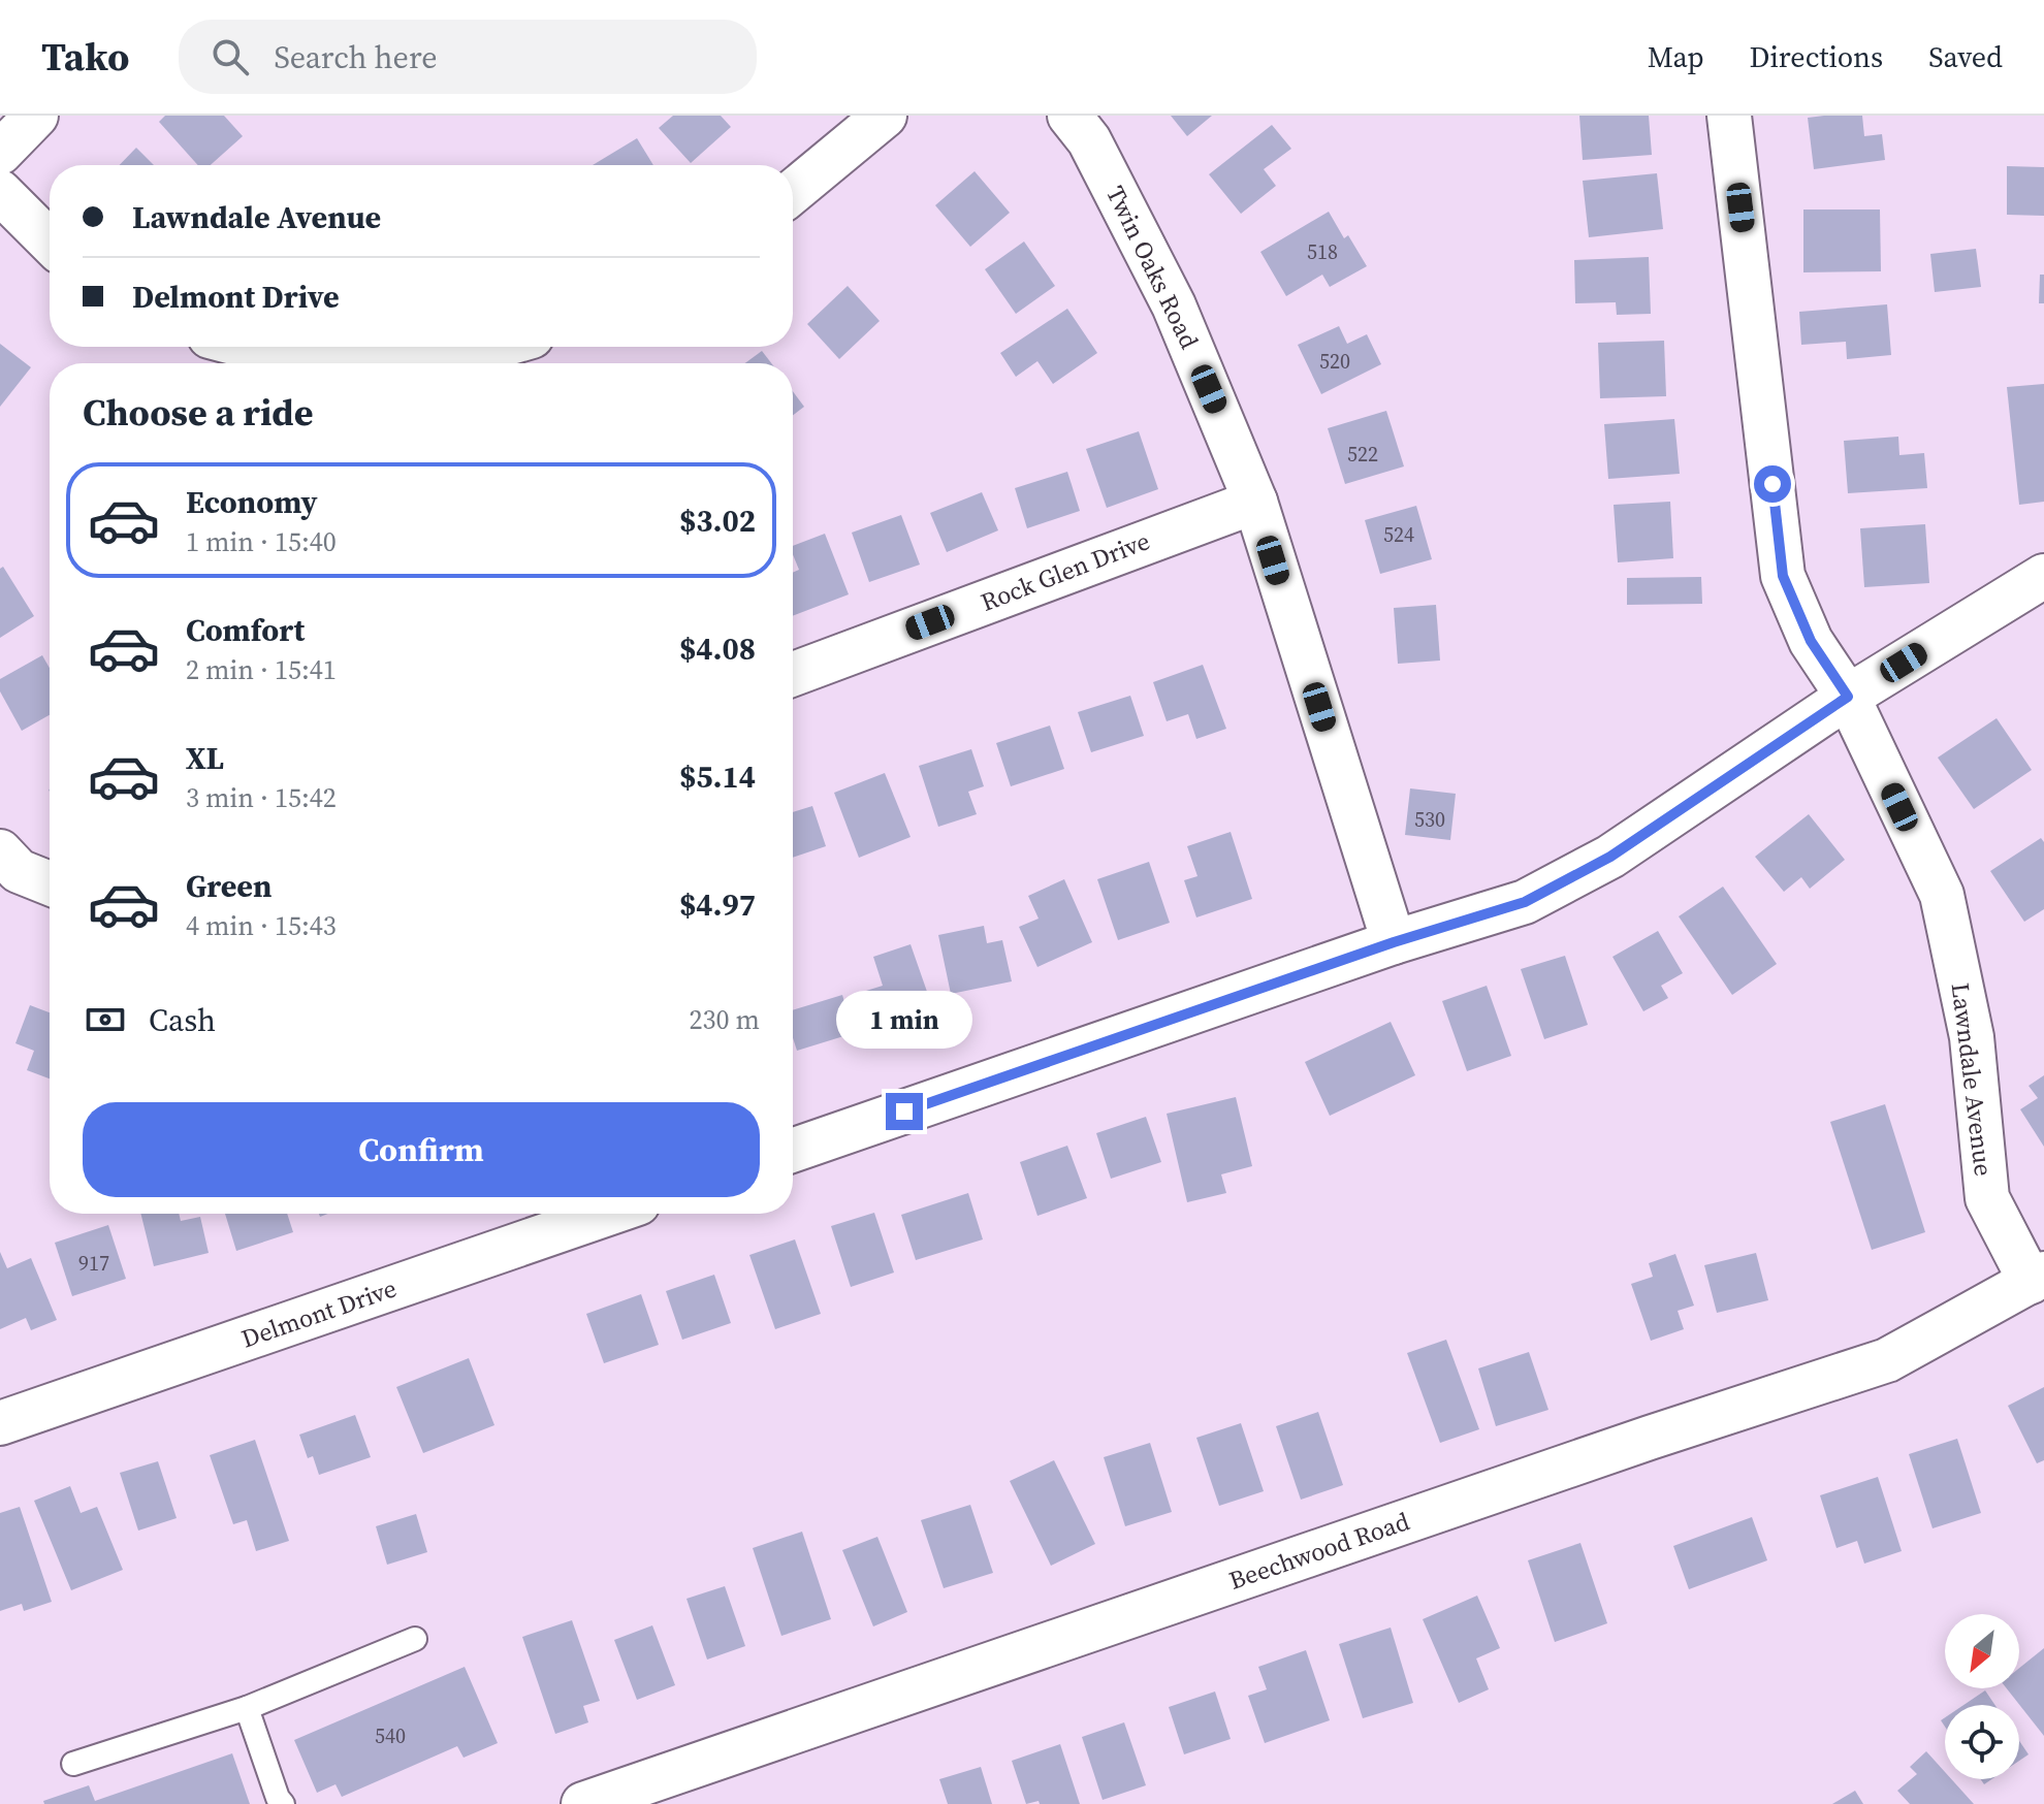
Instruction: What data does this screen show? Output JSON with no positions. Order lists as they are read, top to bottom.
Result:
{
  "streets": {
    "street": [
      "Twin Oaks Road",
      "Rock Glen Drive",
      "Lawndale Avenue",
      "Delmont Drive",
      "Beechwood Road"
    ]
  },
  "crossings": [
    ["Twin Oaks Road", "Rock Glen Drive"],
    ["Lawndale Avenue", "Beechwood Road"]
  ],
  "house_numbers": [
    "518",
    "520",
    "522",
    "524",
    "530",
    "917",
    "540"
  ],
  "north": "bottom left",
  "page": {
    "header": "Tako",
    "search": "Search here",
    "nav": ["Map", "Directions", "Saved"],
    "banner": ["Lawndale Avenue", "Delmont Drive"],
    "heading": "Choose a ride",
    "list": [
      {
        "name": "Economy",
        "note": "1 min · 15:40",
        "value": "$3.02"
      },
      {
        "name": "Comfort",
        "note": "2 min · 15:41",
        "value": "$4.08"
      },
      {
        "name": "XL",
        "note": "3 min · 15:42",
        "value": "$5.14"
      },
      {
        "name": "Green",
        "note": "4 min · 15:43",
        "value": "$4.97"
      }
    ],
    "pay": ["Cash", "230 m"],
    "bubble": "1 min",
    "buttons": "Confirm"
  }
}
